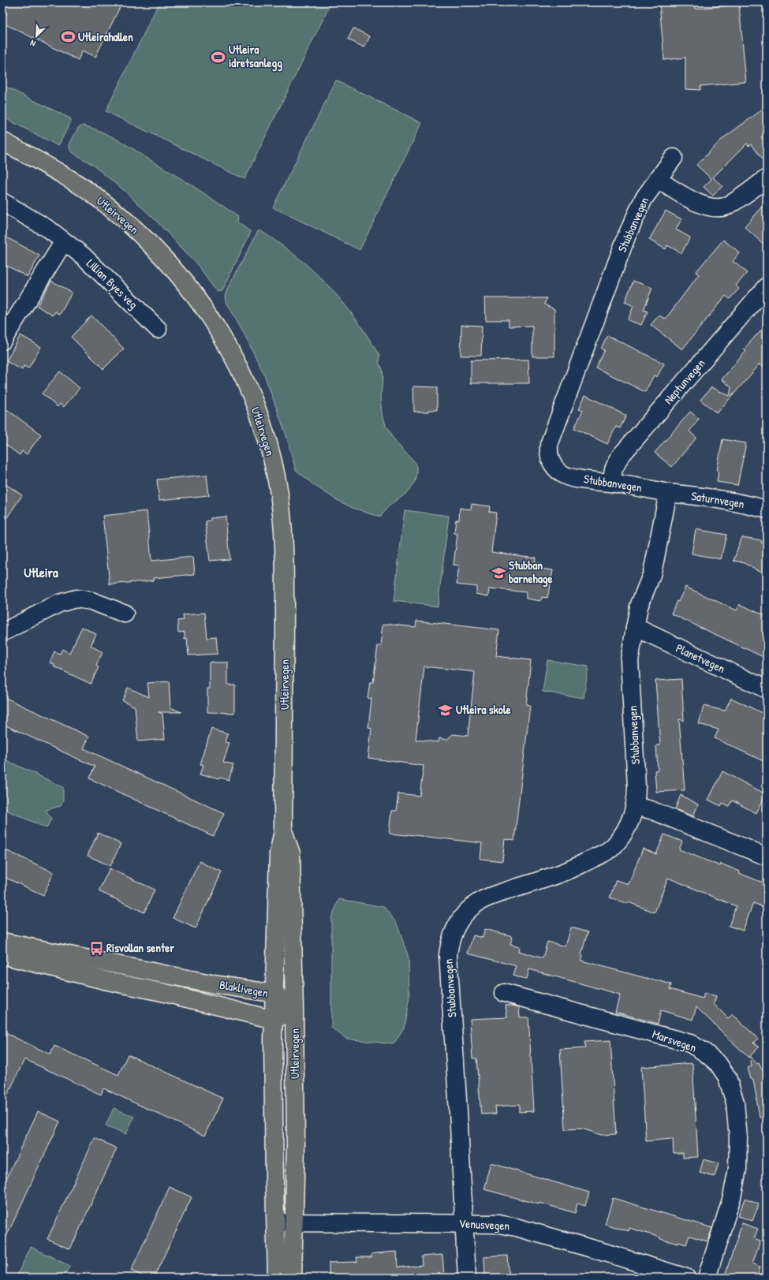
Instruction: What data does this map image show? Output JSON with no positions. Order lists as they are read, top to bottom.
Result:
{
  "streets": {
    "main road": ["Utleirvegen", "Blaklivegen"],
    "street": [
      "Stubbanvegen",
      "Lillian Byes veg",
      "Neptunvegen",
      "Saturnvegen",
      "Planetvegen",
      "Marsvegen",
      "Venusvegen"
    ]
  },
  "crossings": [
    ["Utleirvegen", "Blaklivegen"],
    ["Utleirvegen", "Venusvegen"],
    ["Stubbanvegen", "Neptunvegen"],
    ["Stubbanvegen", "Saturnvegen"],
    ["Stubbanvegen", "Planetvegen"],
    ["Stubbanvegen", "Venusvegen"]
  ],
  "districts": ["Utleira"],
  "places": {
    "sports": ["Utleirahallen", "Utleira idretsanlegg"],
    "school or university": ["Stubban barnehage", "Utleira skole"],
    "bus stop": ["Risvollan senter"]
  },
  "north": "bottom left"
}
